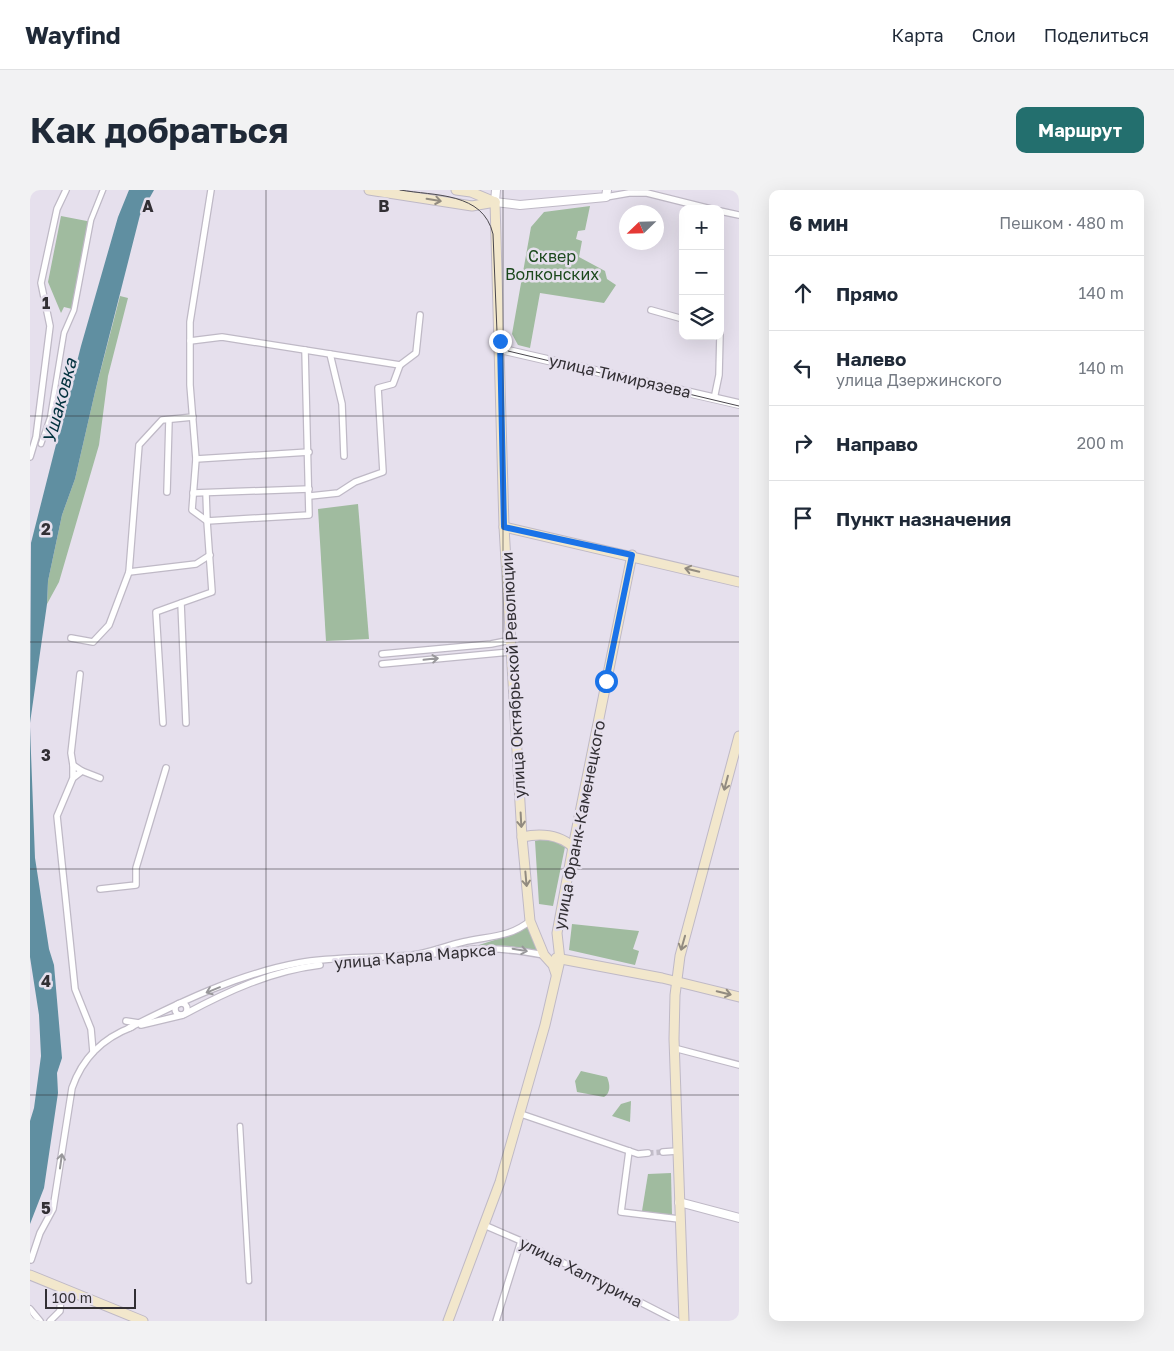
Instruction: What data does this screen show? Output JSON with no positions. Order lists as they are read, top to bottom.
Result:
{
  "streets": {
    "main road": ["улица Октябрьской Революции", "улица Франк-Каменецкого", "улица Карла Маркса"],
    "street": ["улица Тимирязева", "улица Халтурина"]
  },
  "crossings": [
    ["улица Тимирязева", "улица Октябрьской Революции"],
    ["улица Октябрьской Революции", "улица Франк-Каменецкого"],
    ["улица Октябрьской Революции", "улица Карла Маркса"],
    ["улица Франк-Каменецкого", "улица Карла Маркса"],
    ["улица Франк-Каменецкого", "улица Халтурина"]
  ],
  "one_way": ["улица Карла Маркса"],
  "water": ["Ушаковка"],
  "parks": ["Сквер Волконских"],
  "scale_bar": "100 m",
  "north": "bottom left",
  "page": {
    "header": "Wayfind",
    "nav": ["Карта", "Слои", "Поделиться"],
    "buttons": "Маршрут",
    "title": "Как добраться",
    "heading": ["6 мин", "Пешком · 480 m"],
    "map_buttons": ["+", "−"],
    "list": [
      ["Прямо", "140 m"],
      ["Налево", "улица Дзержинского", "140 m"],
      ["Направо", "200 m"],
      "Пункт назначения"
    ],
    "scale": "100 m"
  },
  "grid": {
    "columns": ["A", "B"],
    "rows": [
      "1",
      "2",
      "3",
      "4",
      "5"
    ]
  }
}
